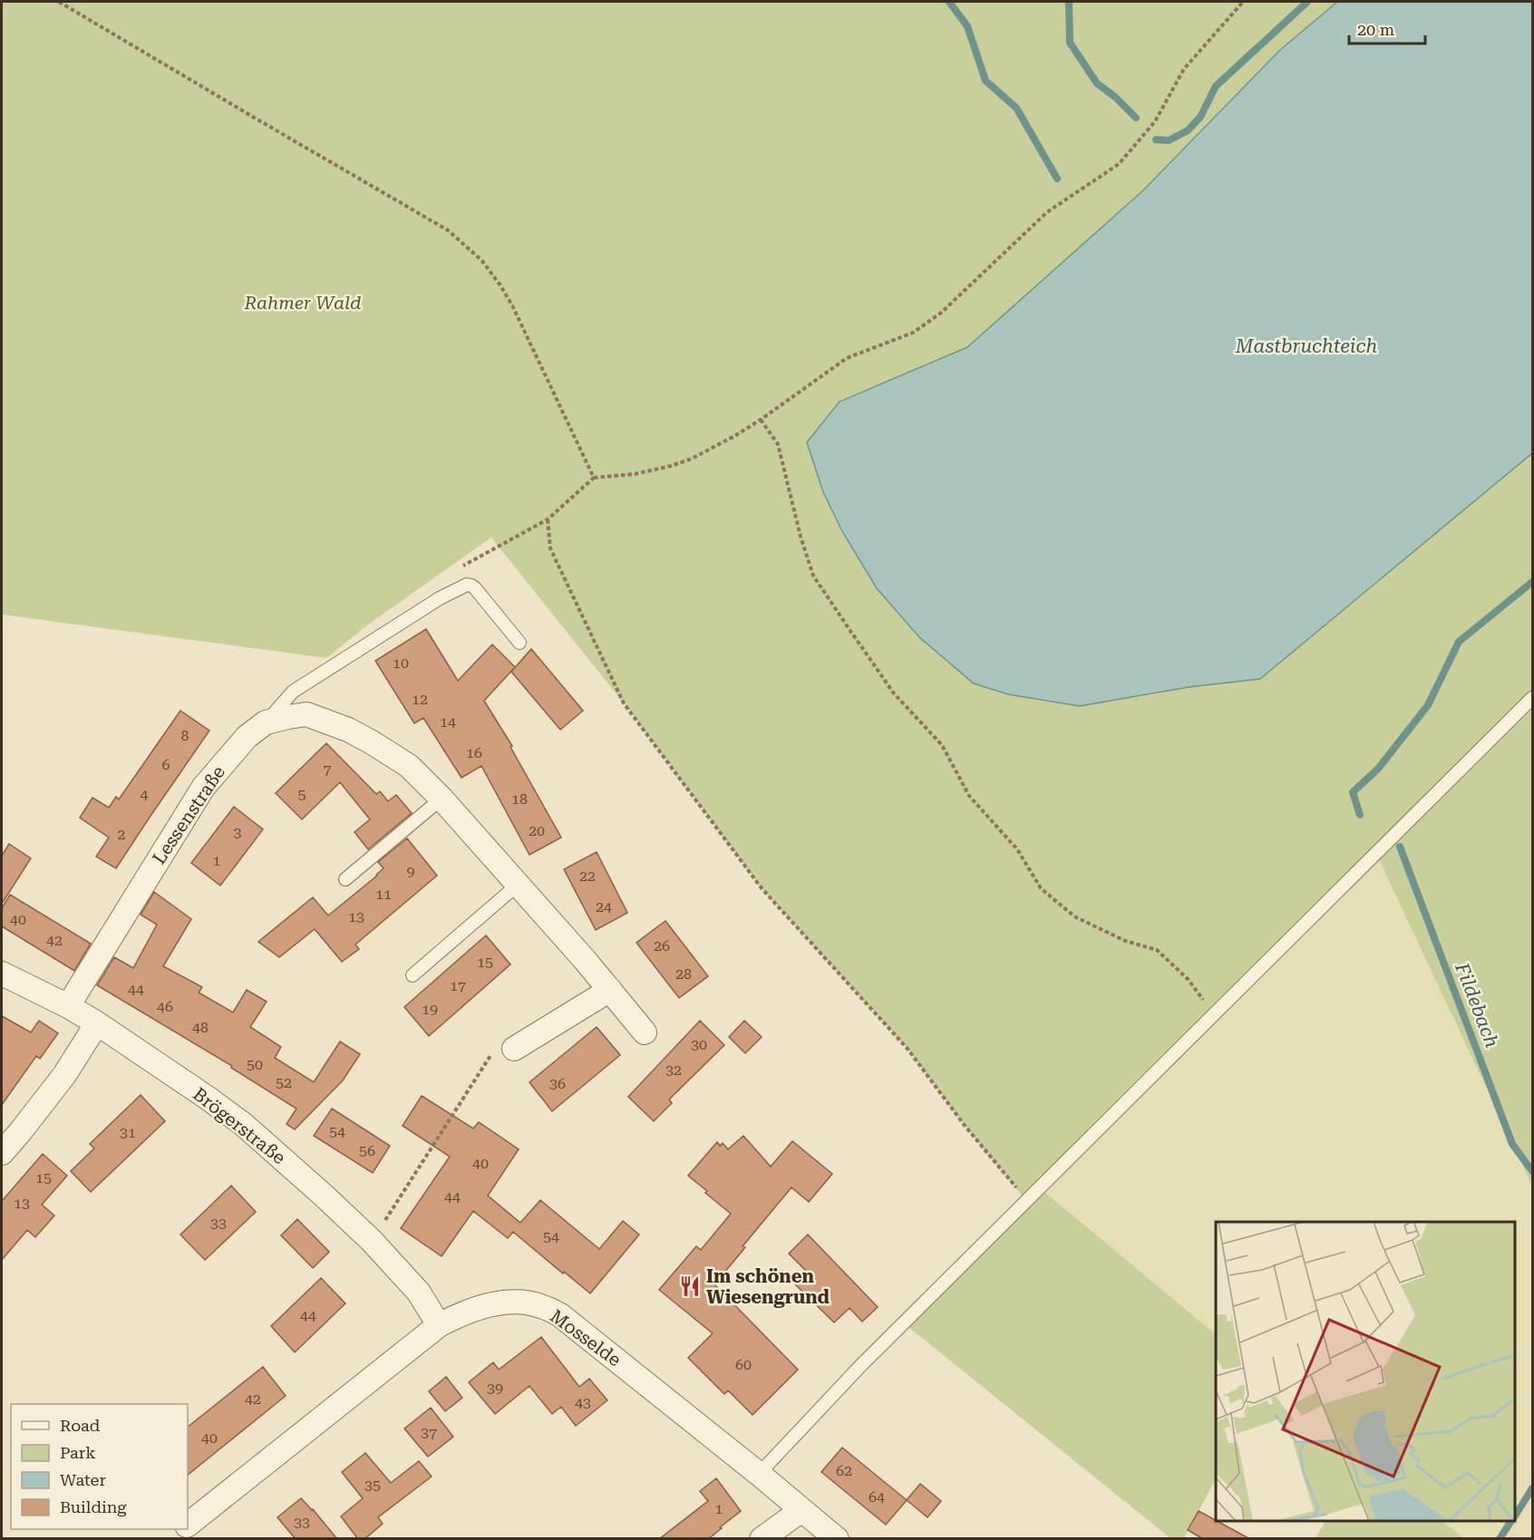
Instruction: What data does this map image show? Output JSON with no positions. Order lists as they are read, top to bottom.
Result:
{
  "streets": {
    "street": ["Lessenstraße", "Brögerstraße", "Mosselde"]
  },
  "crossings": [
    ["Lessenstraße", "Brögerstraße"],
    ["Brögerstraße", "Mosselde"]
  ],
  "water": ["Mastbruchteich", "Fildebach"],
  "parks": ["Rahmer Wald"],
  "places": {
    "restaurant": ["Im schönen Wiesengrund"]
  },
  "house_numbers": [
    "10",
    "12",
    "14",
    "8",
    "16",
    "6",
    "7",
    "4",
    "5",
    "18",
    "20",
    "3",
    "2",
    "1",
    "9",
    "22",
    "11",
    "24",
    "13",
    "40",
    "42",
    "26",
    "15",
    "28",
    "17",
    "44",
    "46",
    "19",
    "48",
    "30",
    "50",
    "32",
    "52",
    "36",
    "54",
    "31",
    "56",
    "40",
    "15",
    "44",
    "13",
    "33",
    "54",
    "44",
    "60",
    "39",
    "42",
    "43",
    "37",
    "40",
    "62",
    "35",
    "64",
    "1",
    "33"
  ],
  "legend": [
    "Road",
    "Park",
    "Water",
    "Building"
  ],
  "scale_bar": "20 m"
}
